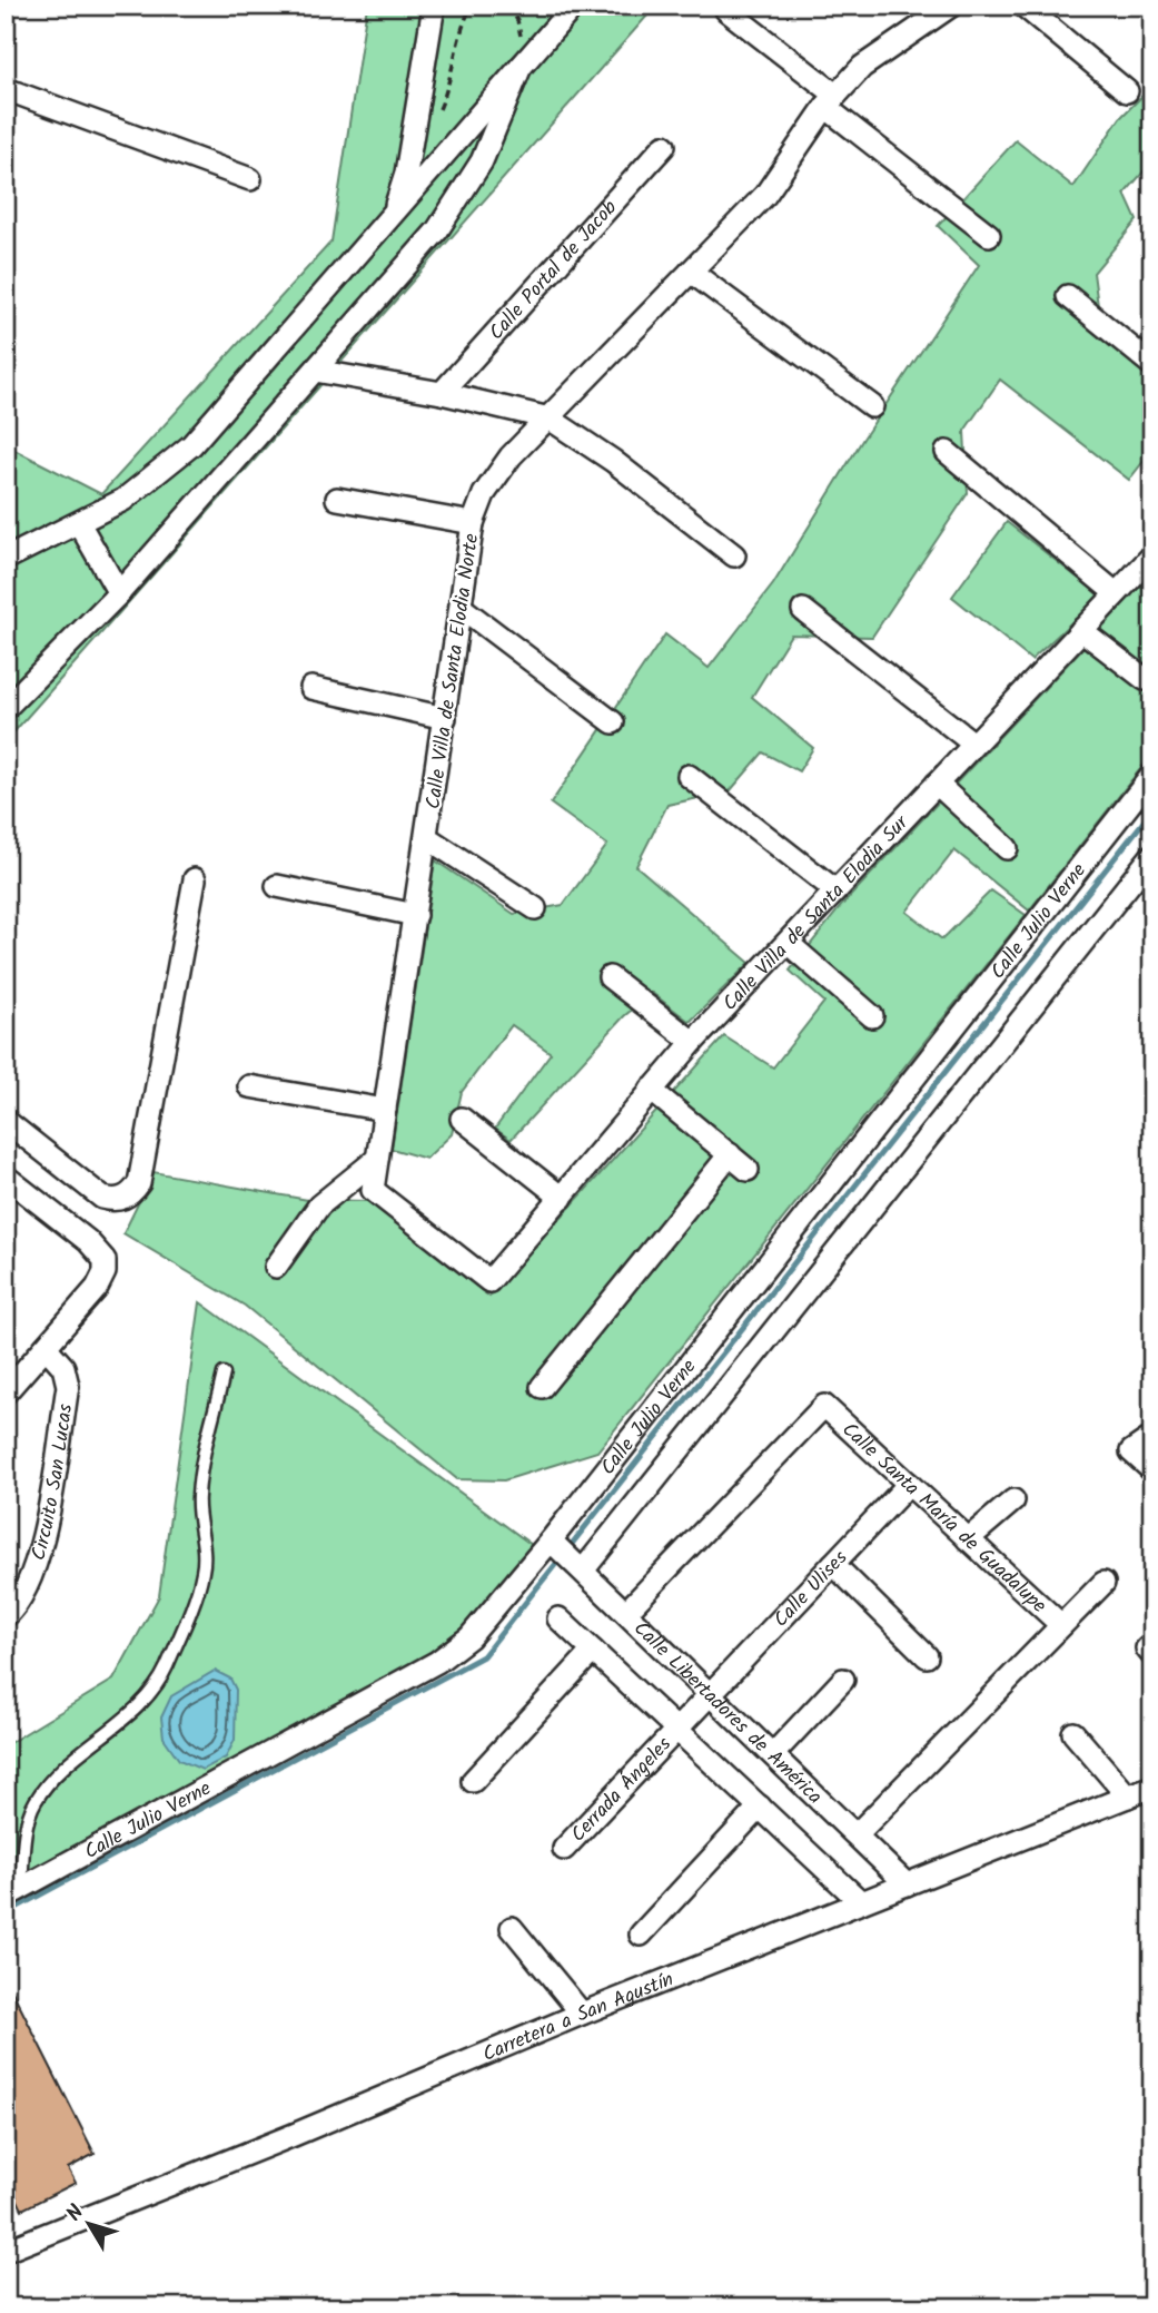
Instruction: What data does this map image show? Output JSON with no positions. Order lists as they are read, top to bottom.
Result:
{
  "streets": {
    "street": [
      "Calle Portal de Jacob",
      "Calle Villa de Santa Elodia Norte",
      "Calle Villa de Santa Elodia Sur",
      "Calle Julio Verne",
      "Circuito San Lucas",
      "Calle Santa María de Guadalupe",
      "Calle Ulises",
      "Calle Libertadores de América",
      "Cerrada Ángeles",
      "Carretera a San Agustín"
    ]
  },
  "crossings": [
    ["Calle Villa de Santa Elodia Norte", "Calle Villa de Santa Elodia Sur"],
    ["Calle Julio Verne", "Calle Libertadores de América"],
    ["Calle Santa María de Guadalupe", "Calle Ulises"],
    ["Calle Santa María de Guadalupe", "Calle Libertadores de América"],
    ["Calle Ulises", "Calle Libertadores de América"],
    ["Calle Ulises", "Cerrada Ángeles"],
    ["Calle Libertadores de América", "Carretera a San Agustín"]
  ],
  "north": "top left"
}
